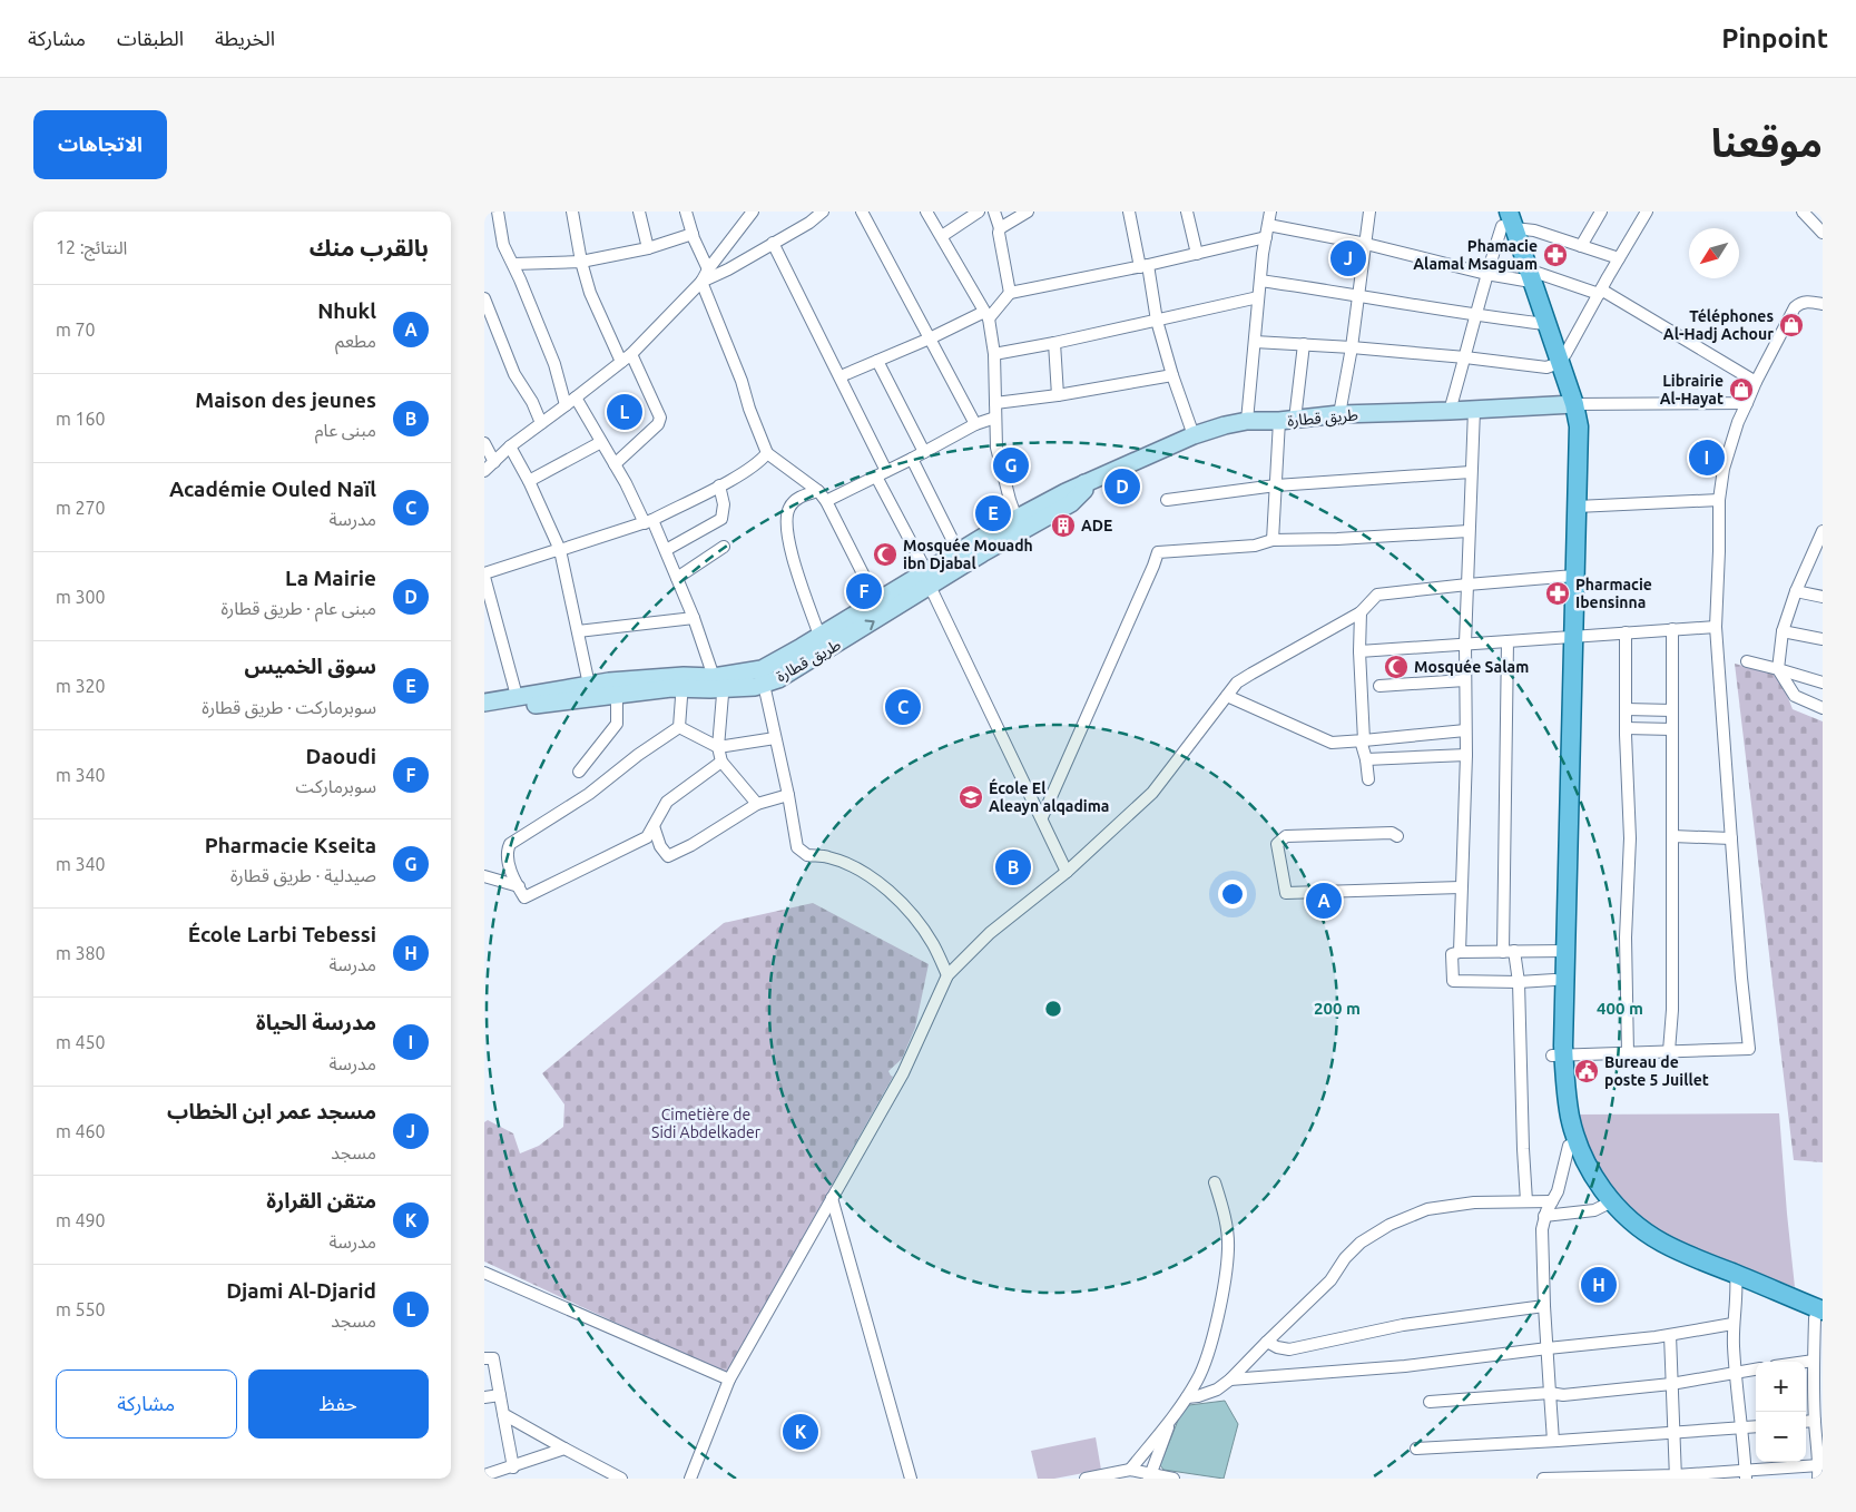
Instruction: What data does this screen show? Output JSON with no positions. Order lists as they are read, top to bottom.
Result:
{
  "streets": {
    "main road": ["طريق قطارة"]
  },
  "parks": ["Cimetière de Sidi Abdelkader"],
  "places": {
    "pharmacy": ["Phamacie Alamal Msaguam", "Pharmacie Ibensinna"],
    "shop": ["Téléphones Al-Hadj Achour", "Librairie Al-Hayat"],
    "building": ["ADE"],
    "mosque": ["Mosquée Mouadh ibn Djabal", "Mosquée Salam"],
    "school or university": ["École El Aleayn alqadima"],
    "public building": ["Bureau de poste 5 Juillet"]
  },
  "north": "bottom left",
  "page": {
    "header": "Pinpoint",
    "nav": ["الخريطة", "الطبقات", "مشاركة"],
    "title": "موقعنا",
    "buttons": [
      "الاتجاهات",
      ["حفظ", "مشاركة"]
    ],
    "heading": ["بالقرب منك", "النتائج: 12"],
    "pins": [
      "J",
      "L",
      "I",
      "G",
      "D",
      "E",
      "F",
      "C",
      "B",
      "A",
      "H",
      "K"
    ],
    "list": [
      {
        "mark": "A",
        "name": "Nhukl",
        "note": "مطعم",
        "value": "70 m"
      },
      {
        "mark": "B",
        "name": "Maison des jeunes",
        "note": "مبنى عام",
        "value": "160 m"
      },
      {
        "mark": "C",
        "name": "Académie Ouled Naïl",
        "note": "مدرسة",
        "value": "270 m"
      },
      {
        "mark": "D",
        "name": "La Mairie",
        "note": "مبنى عام · طريق قطارة",
        "value": "300 m"
      },
      {
        "mark": "E",
        "name": "سوق الخميس",
        "note": "سوبرماركت · طريق قطارة",
        "value": "320 m"
      },
      {
        "mark": "F",
        "name": "Daoudi",
        "note": "سوبرماركت",
        "value": "340 m"
      },
      {
        "mark": "G",
        "name": "Pharmacie Kseita",
        "note": "صيدلية · طريق قطارة",
        "value": "340 m"
      },
      {
        "mark": "H",
        "name": "École Larbi Tebessi",
        "note": "مدرسة",
        "value": "380 m"
      },
      {
        "mark": "I",
        "name": "مدرسة الحياة",
        "note": "مدرسة",
        "value": "450 m"
      },
      {
        "mark": "J",
        "name": "مسجد عمر ابن الخطاب",
        "note": "مسجد",
        "value": "460 m"
      },
      {
        "mark": "K",
        "name": "متقن القرارة",
        "note": "مدرسة",
        "value": "490 m"
      },
      {
        "mark": "L",
        "name": "Djami Al-Djarid",
        "note": "مسجد",
        "value": "550 m"
      }
    ],
    "map_buttons": ["+", "−"]
  },
  "rings": ["200 m", "400 m"]
}
